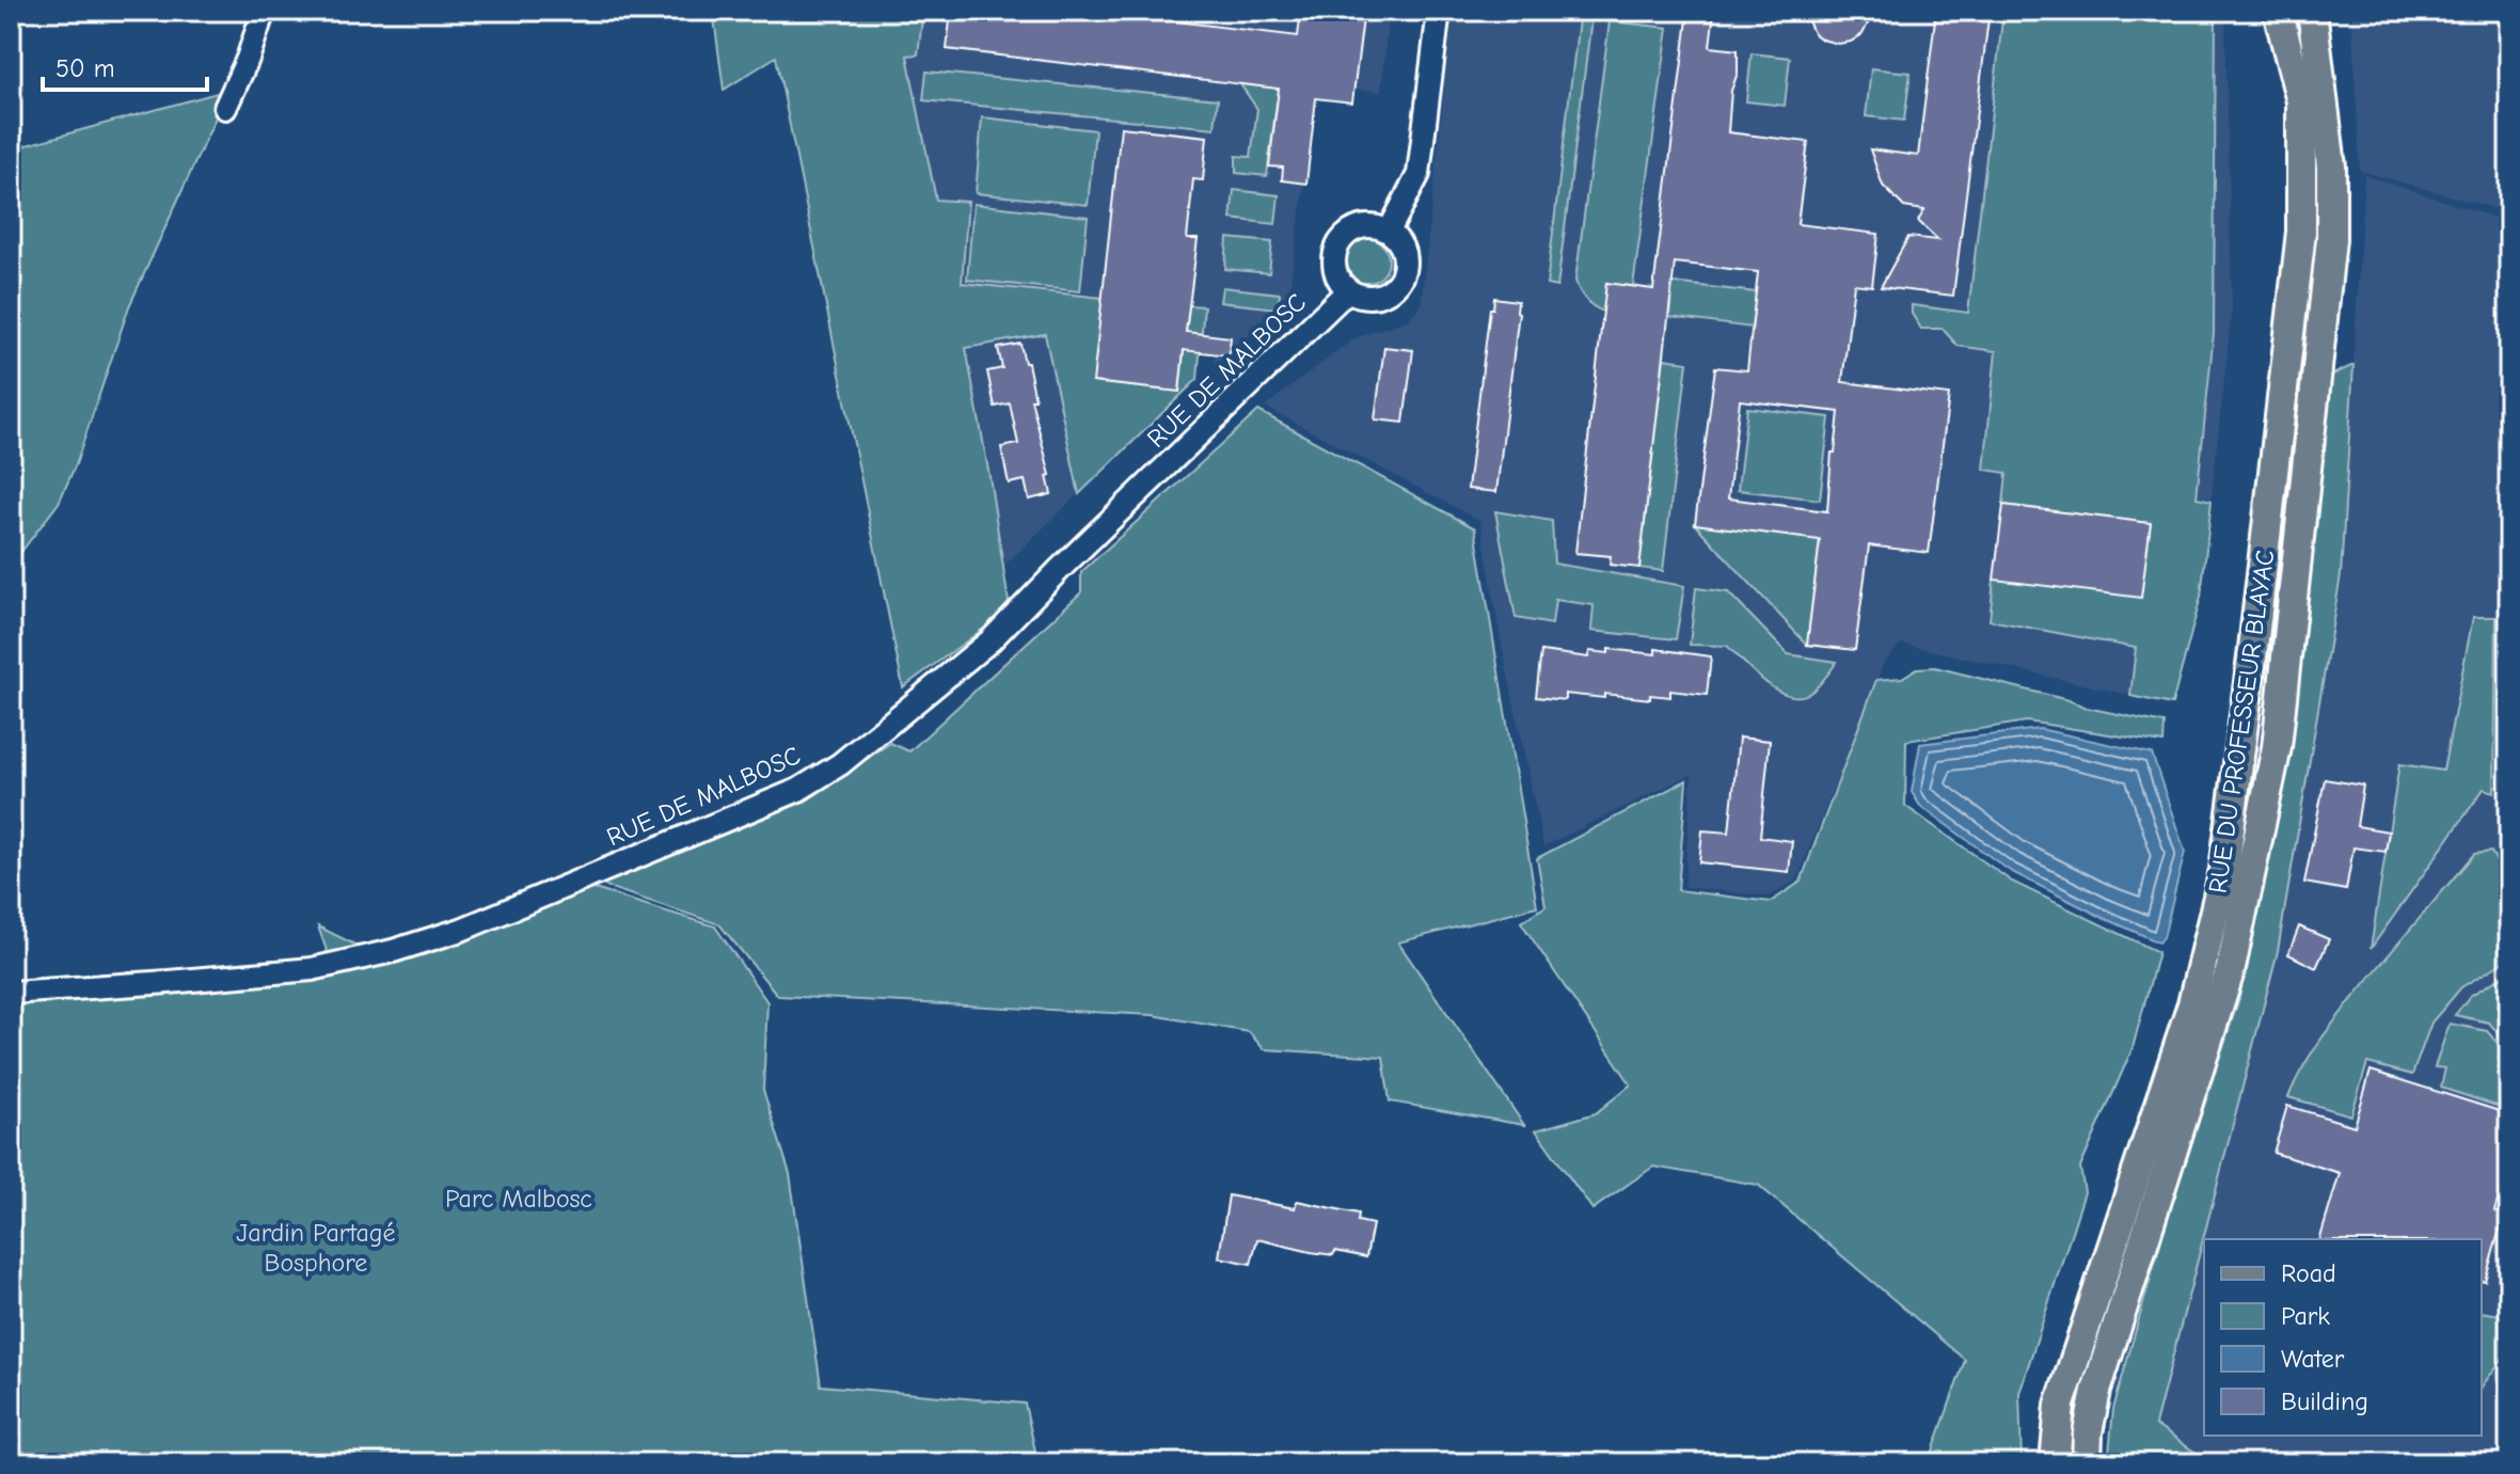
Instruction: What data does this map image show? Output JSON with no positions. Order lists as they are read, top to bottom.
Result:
{
  "streets": {
    "main road": ["RUE DU PROFESSEUR BLAYAC"],
    "street": ["RUE DE MALBOSC"]
  },
  "parks": ["Parc Malbosc", "Jardin Partagé Bosphore"],
  "legend": [
    "Road",
    "Park",
    "Water",
    "Building"
  ],
  "scale_bar": "50 m"
}
